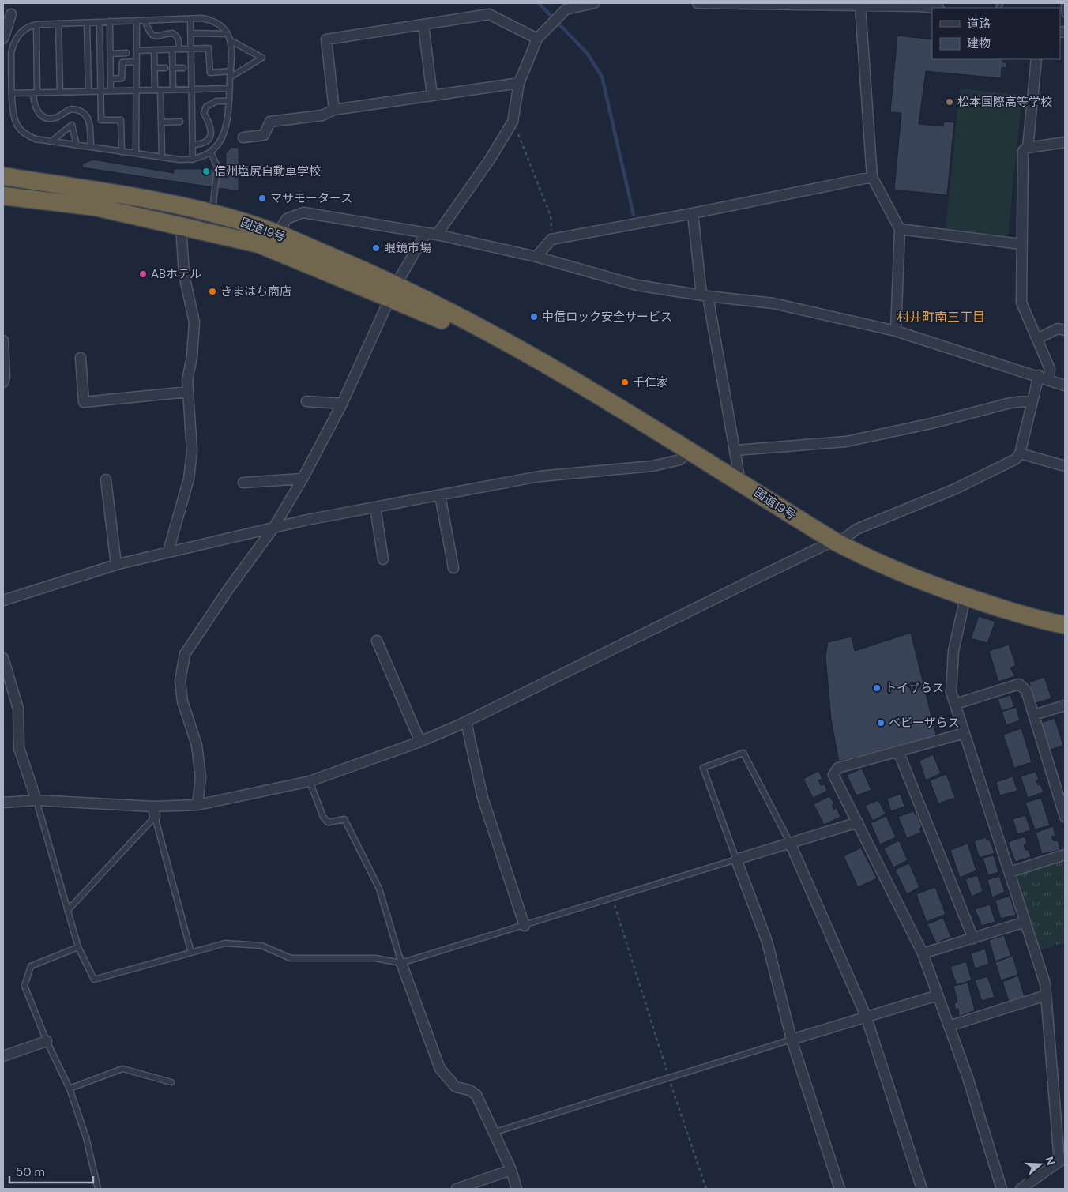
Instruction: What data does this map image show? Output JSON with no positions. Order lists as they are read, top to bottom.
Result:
{
  "streets": {
    "highway": ["国道19号"]
  },
  "districts": ["村井町南三丁目"],
  "places": [
    "松本国際高等学校",
    "信州塩尻自動車学校",
    "マサモータース",
    "眼鏡市場",
    "ABホテル",
    "きまはち商店",
    "中信ロック安全サービス",
    "千仁家",
    "トイザらス",
    "ベビーザらス"
  ],
  "legend": ["道路", "建物"],
  "scale_bar": "50 m",
  "north": "right"
}
